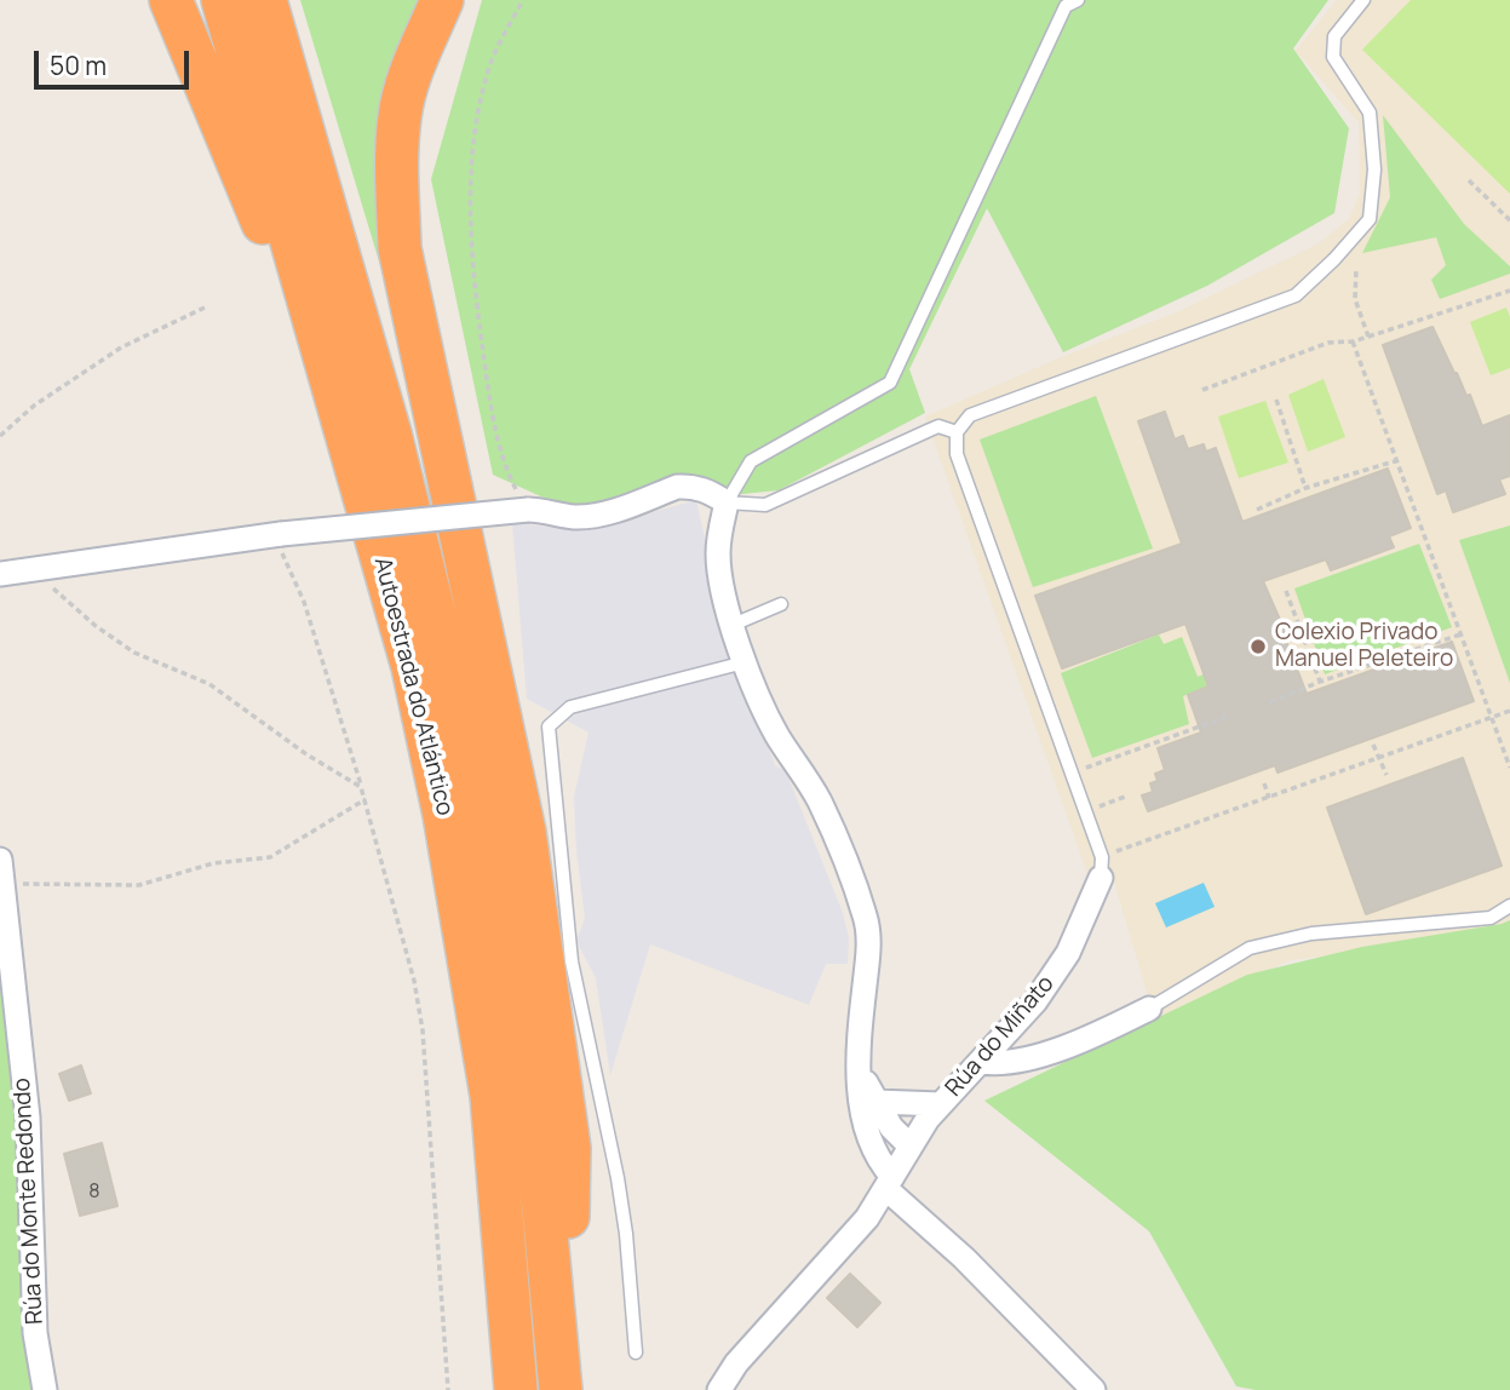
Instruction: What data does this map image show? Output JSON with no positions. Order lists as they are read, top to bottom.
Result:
{
  "streets": {
    "highway": ["Autoestrada do Atlántico"],
    "street": ["Rúa do Miñato", "Rúa do Monte Redondo"]
  },
  "places": ["Colexio Privado Manuel Peleteiro"],
  "house_numbers": ["8"],
  "scale_bar": "50 m"
}
